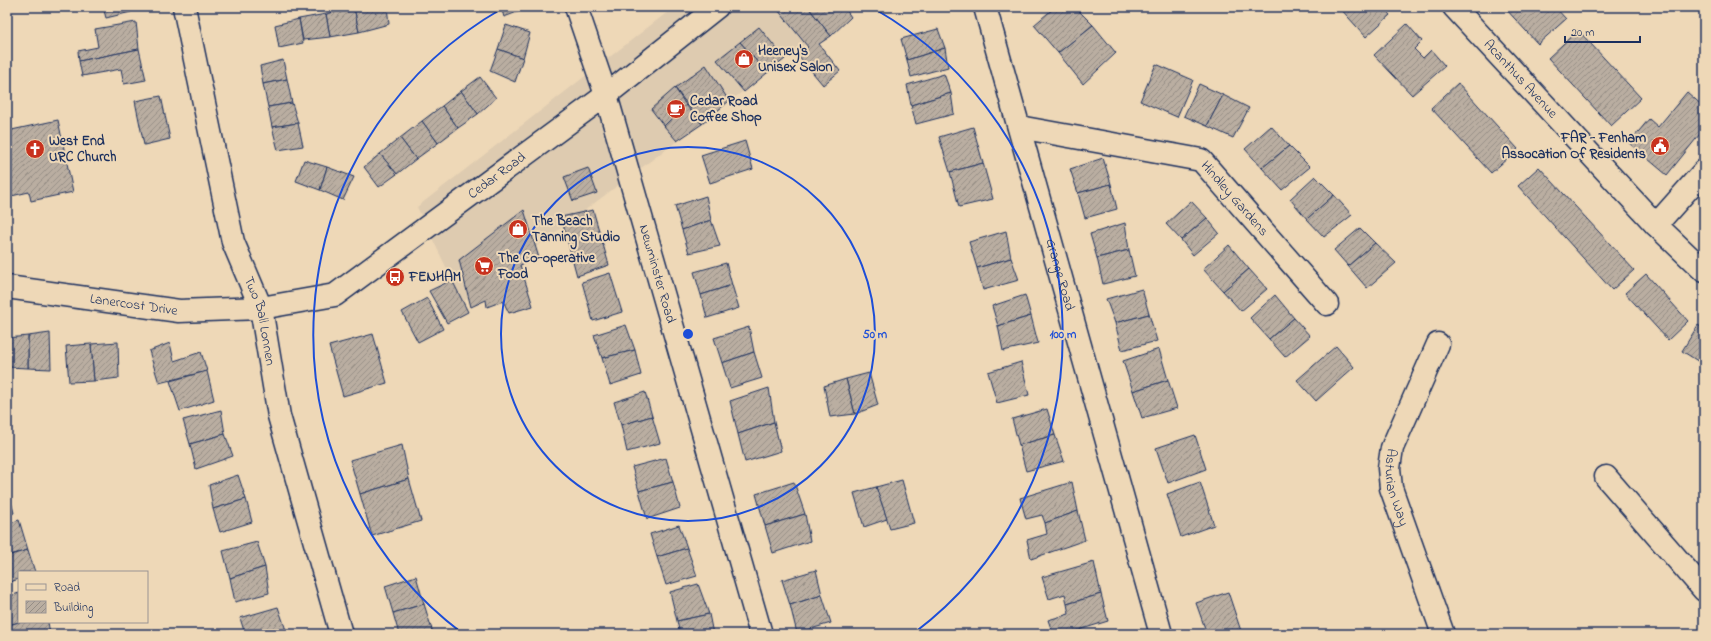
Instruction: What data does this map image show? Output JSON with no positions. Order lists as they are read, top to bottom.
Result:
{
  "streets": {
    "street": [
      "Acanthus Avenue",
      "Cedar Road",
      "Hindley Gardens",
      "Newminster Road",
      "Grange Road",
      "Lanercost Drive",
      "Two Ball Lonnen",
      "Asturian Way"
    ]
  },
  "crossings": [
    ["Cedar Road", "Newminster Road"],
    ["Cedar Road", "Lanercost Drive"],
    ["Cedar Road", "Two Ball Lonnen"],
    ["Hindley Gardens", "Grange Road"],
    ["Lanercost Drive", "Two Ball Lonnen"]
  ],
  "places": {
    "shop": ["Heeney's Unisex Salon", "The Beach Tanning Studio"],
    "cafe": ["Cedar Road Coffee Shop"],
    "public building": ["FAR - Fenham Assocation Of Residents"],
    "church": ["West End URC Church"],
    "supermarket": ["The Co-operative Food"],
    "bus stop": ["FENHAM"]
  },
  "legend": ["Road", "Building"],
  "scale_bar": "20 m",
  "rings": ["50 m", "100 m"]
}
